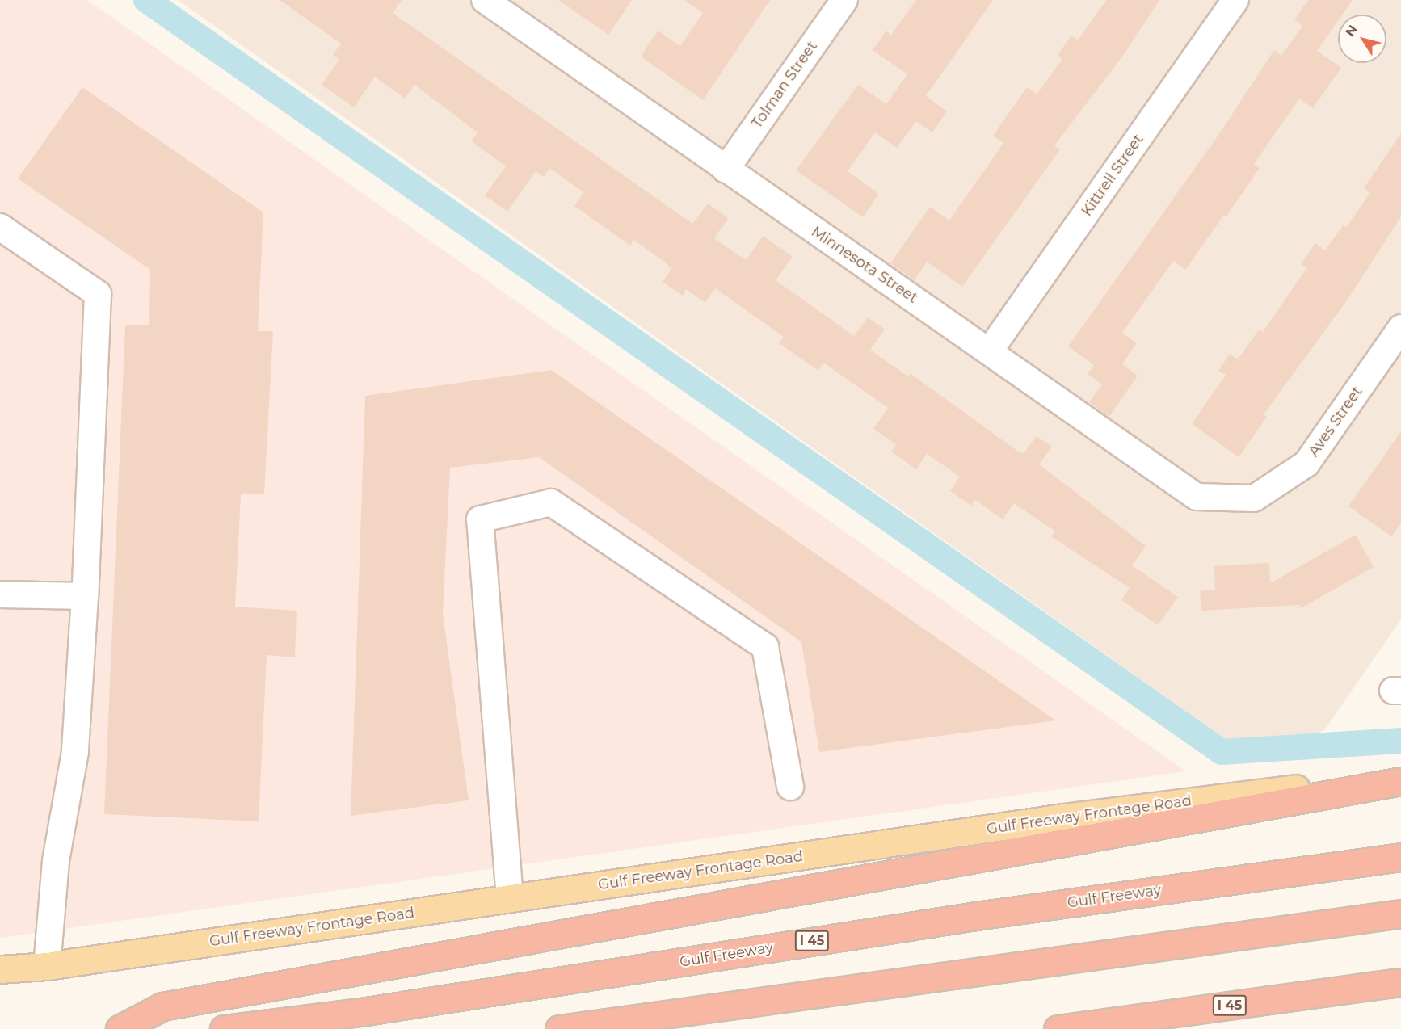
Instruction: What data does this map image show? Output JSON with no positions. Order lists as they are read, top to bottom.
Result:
{
  "streets": {
    "highway": ["Gulf Freeway", "I 45"],
    "main road": ["Gulf Freeway Frontage Road"],
    "street": [
      "Tolman Street",
      "Kittrell Street",
      "Minnesota Street",
      "Aves Street"
    ]
  },
  "crossings": [
    ["Tolman Street", "Minnesota Street"],
    ["Kittrell Street", "Minnesota Street"],
    ["Minnesota Street", "Aves Street"]
  ],
  "north": "top left"
}
